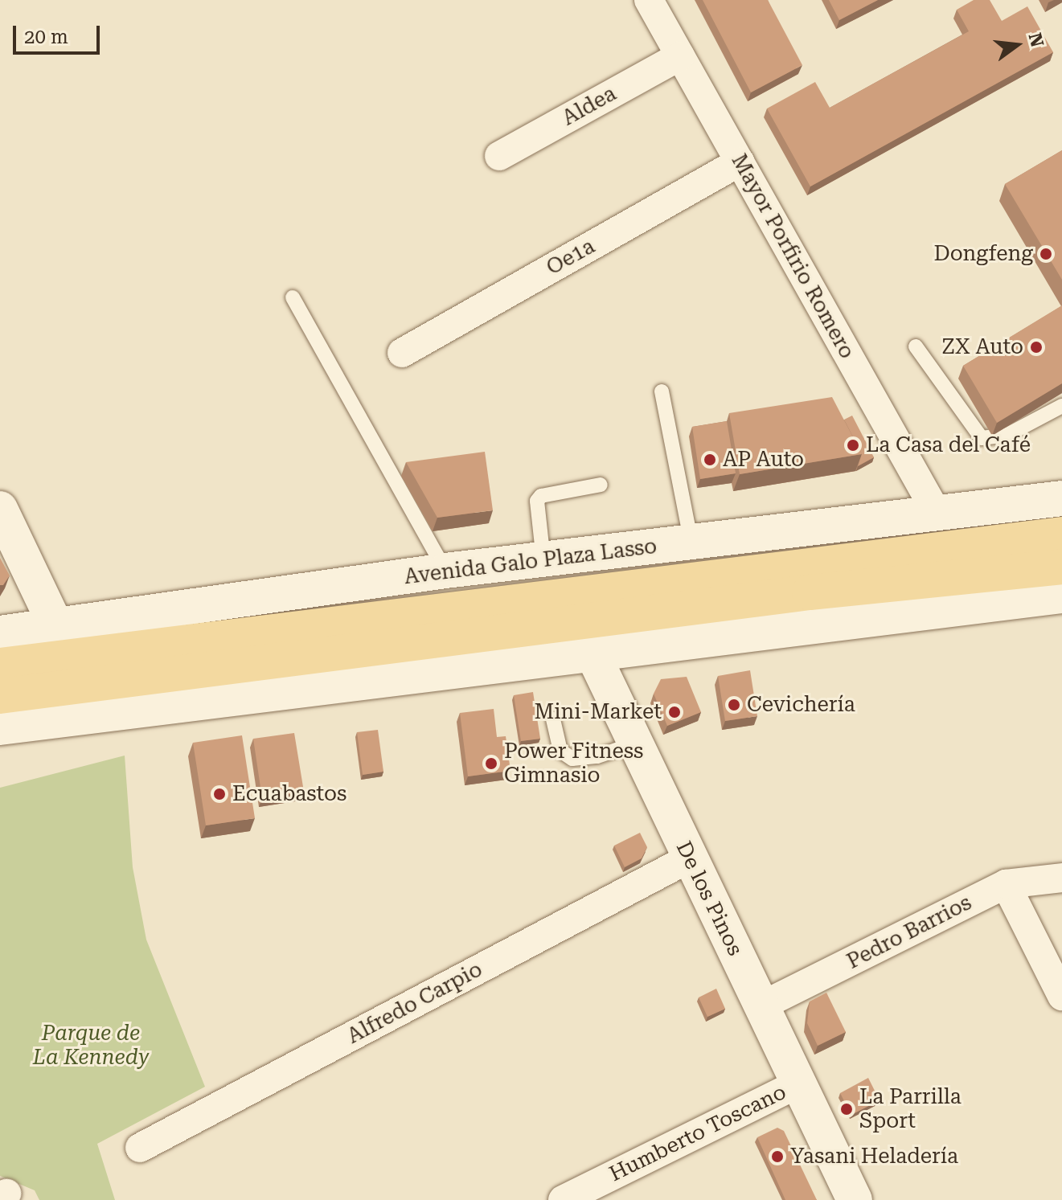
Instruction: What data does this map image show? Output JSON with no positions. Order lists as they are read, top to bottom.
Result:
{
  "streets": {
    "main road": ["Avenida Galo Plaza Lasso", "De los Pinos"],
    "street": [
      "Aldea",
      "Mayor Porfirio Romero",
      "Oe1a",
      "Pedro Barrios",
      "Alfredo Carpio",
      "Humberto Toscano"
    ]
  },
  "crossings": [
    ["Aldea", "Mayor Porfirio Romero"],
    ["Mayor Porfirio Romero", "Oe1a"],
    ["Mayor Porfirio Romero", "Avenida Galo Plaza Lasso"],
    ["Avenida Galo Plaza Lasso", "De los Pinos"],
    ["De los Pinos", "Pedro Barrios"],
    ["De los Pinos", "Alfredo Carpio"],
    ["De los Pinos", "Humberto Toscano"]
  ],
  "parks": ["Parque de La Kennedy"],
  "places": [
    "Dongfeng",
    "ZX Auto",
    "La Casa del Café",
    "AP Auto",
    "Cevichería",
    "Mini-Market",
    "Power Fitness Gimnasio",
    "Ecuabastos",
    "La Parrilla Sport",
    "Yasani Heladería"
  ],
  "scale_bar": "20 m",
  "north": "right"
}
